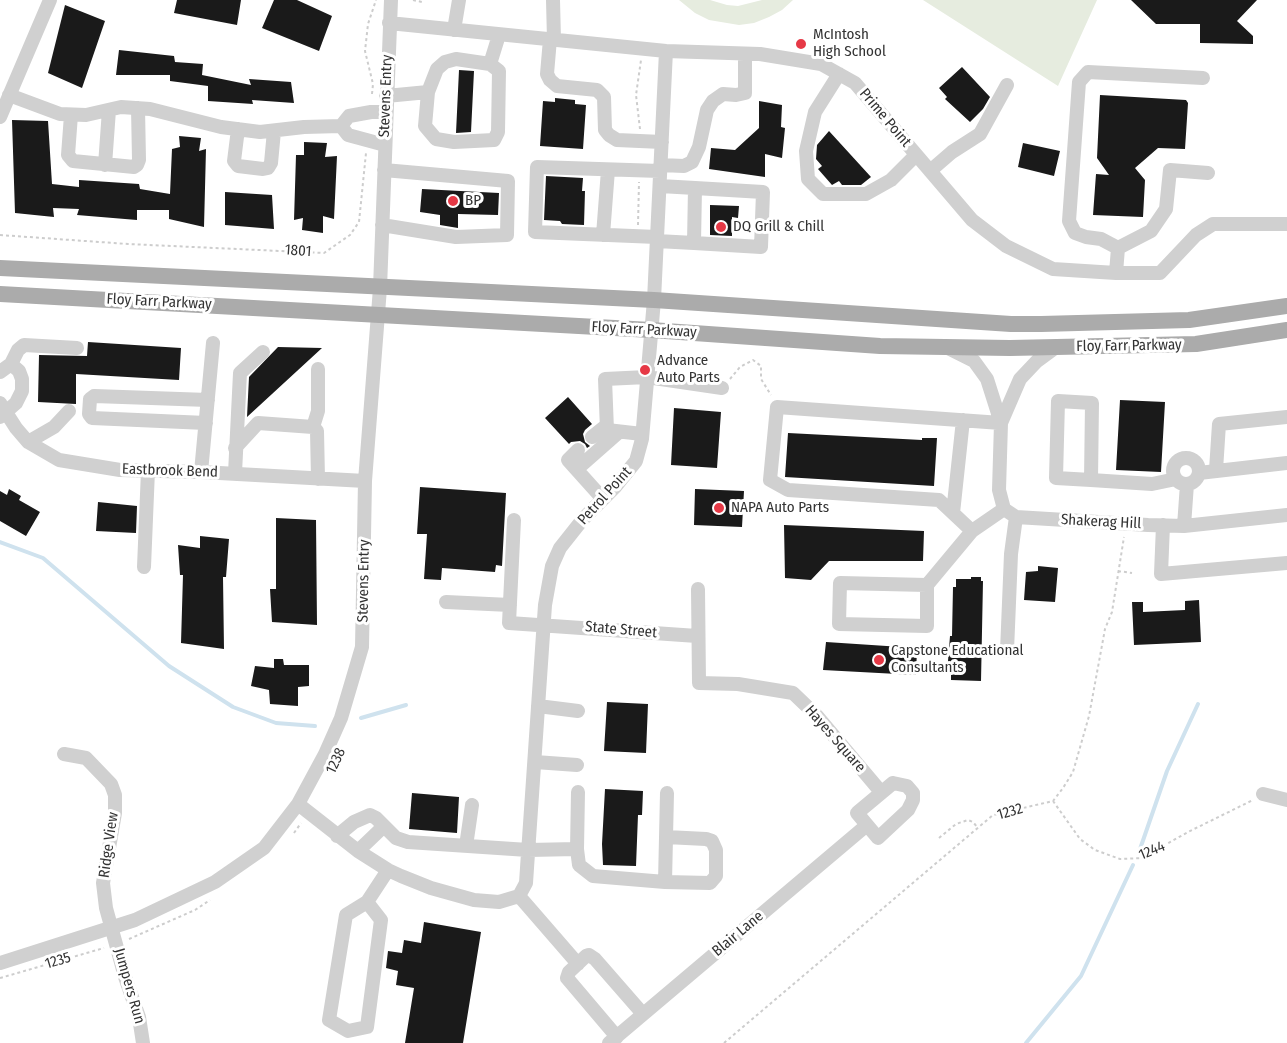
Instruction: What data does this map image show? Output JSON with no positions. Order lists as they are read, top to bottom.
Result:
{
  "streets": {
    "main road": ["Floy Farr Parkway"],
    "street": [
      "Stevens Entry",
      "Prime Point",
      "Eastbrook Bend",
      "Petrol Point",
      "Shakerag Hill",
      "State Street",
      "Hayes Square",
      "Ridge View",
      "Blair Lane",
      "Jumpers Run"
    ],
    "path": [
      "1801",
      "1232",
      "1244",
      "1235"
    ]
  },
  "crossings": [
    ["Stevens Entry", "Prime Point"],
    ["Stevens Entry", "Floy Farr Parkway"],
    ["Stevens Entry", "Eastbrook Bend"],
    ["Stevens Entry", "Ridge View"],
    ["Stevens Entry", "Jumpers Run"],
    ["Prime Point", "Petrol Point"],
    ["Floy Farr Parkway", "Petrol Point"],
    ["Petrol Point", "State Street"],
    ["State Street", "Hayes Square"],
    ["1232", "1244"],
    ["Ridge View", "Jumpers Run"],
    ["1235", "Jumpers Run"]
  ],
  "places": [
    "McIntosh High School",
    "BP",
    "DQ Grill & Chill",
    "Advance Auto Parts",
    "NAPA Auto Parts",
    "Capstone Educational Consultants"
  ]
}
